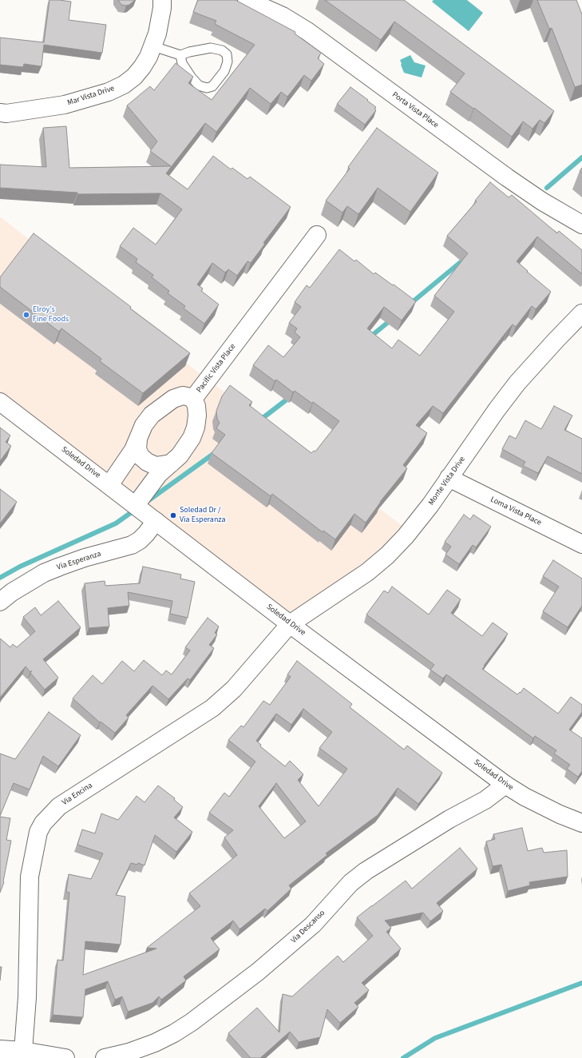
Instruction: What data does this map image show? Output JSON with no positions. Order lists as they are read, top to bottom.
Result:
{
  "streets": {
    "street": [
      "Mar Vista Drive",
      "Porta Vista Place",
      "Pacific Vista Place",
      "Soledad Drive",
      "Monte Vista Drive",
      "Loma Vista Place",
      "Via Esperanza",
      "Via Encina",
      "Via Descanso"
    ]
  },
  "crossings": [
    ["Pacific Vista Place", "Soledad Drive"],
    ["Soledad Drive", "Monte Vista Drive"],
    ["Soledad Drive", "Via Esperanza"],
    ["Soledad Drive", "Via Encina"],
    ["Soledad Drive", "Via Descanso"],
    ["Monte Vista Drive", "Loma Vista Place"],
    ["Monte Vista Drive", "Via Encina"]
  ],
  "places": ["Elroy’s Fine Foods", "Soledad Dr / Via Esperanza"]
}
